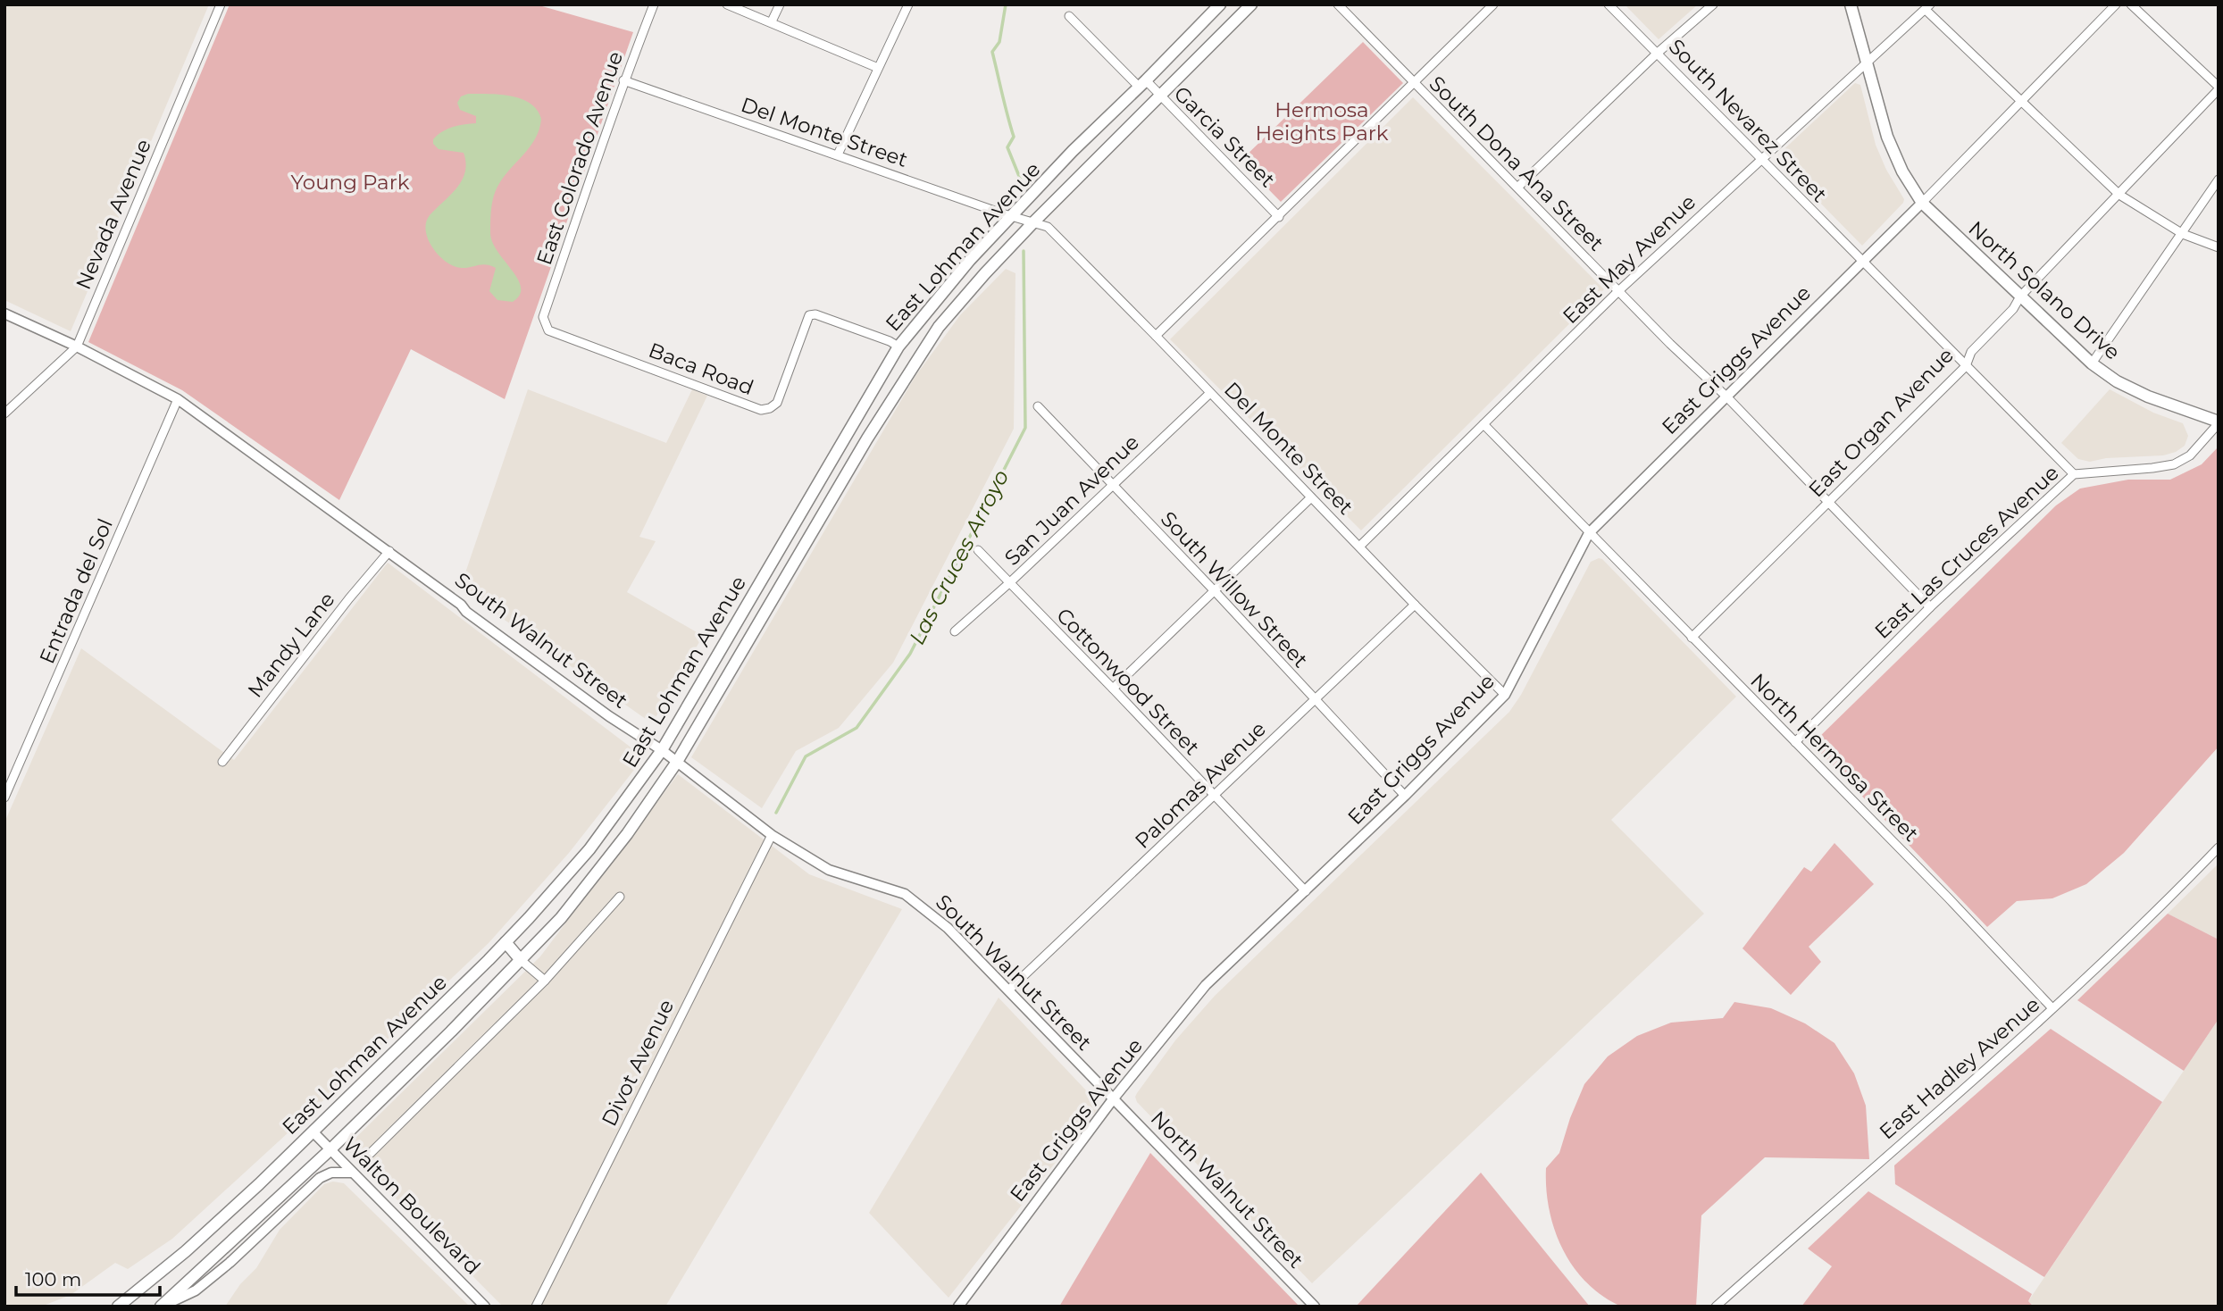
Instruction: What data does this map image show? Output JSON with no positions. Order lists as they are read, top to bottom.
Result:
{
  "streets": {
    "main road": ["East Lohman Avenue", "North Solano Drive"],
    "street": [
      "South Nevarez Street",
      "Del Monte Street",
      "Garcia Street",
      "East Colorado Avenue",
      "South Dona Ana Street",
      "Nevada Avenue",
      "East May Avenue",
      "East Griggs Avenue",
      "Baca Road",
      "East Organ Avenue",
      "San Juan Avenue",
      "East Las Cruces Avenue",
      "South Willow Street",
      "Entrada del Sol",
      "South Walnut Street",
      "Mandy Lane",
      "Cottonwood Street",
      "North Hermosa Street",
      "Palomas Avenue",
      "Divot Avenue",
      "East Hadley Avenue",
      "North Walnut Street",
      "Walton Boulevard"
    ]
  },
  "crossings": [
    ["South Nevarez Street", "East May Avenue"],
    ["South Nevarez Street", "East Griggs Avenue"],
    ["South Nevarez Street", "East Organ Avenue"],
    ["South Nevarez Street", "East Las Cruces Avenue"],
    ["Del Monte Street", "East Colorado Avenue"],
    ["Del Monte Street", "East Lohman Avenue"],
    ["Del Monte Street", "East May Avenue"],
    ["Del Monte Street", "East Griggs Avenue"],
    ["Del Monte Street", "San Juan Avenue"],
    ["Del Monte Street", "Palomas Avenue"],
    ["Garcia Street", "East Lohman Avenue"],
    ["East Colorado Avenue", "Baca Road"],
    ["South Dona Ana Street", "East May Avenue"],
    ["South Dona Ana Street", "East Griggs Avenue"],
    ["South Dona Ana Street", "East Organ Avenue"],
    ["South Dona Ana Street", "East Las Cruces Avenue"],
    ["Nevada Avenue", "South Walnut Street"],
    ["East Lohman Avenue", "Baca Road"],
    ["East Lohman Avenue", "South Walnut Street"],
    ["East Lohman Avenue", "Walton Boulevard"],
    ["East May Avenue", "North Solano Drive"],
    ["East May Avenue", "North Hermosa Street"],
    ["North Solano Drive", "East Griggs Avenue"],
    ["North Solano Drive", "East Organ Avenue"],
    ["North Solano Drive", "East Las Cruces Avenue"],
    ["East Griggs Avenue", "South Willow Street"],
    ["East Griggs Avenue", "South Walnut Street"],
    ["East Griggs Avenue", "Cottonwood Street"],
    ["East Griggs Avenue", "North Hermosa Street"],
    ["East Griggs Avenue", "North Walnut Street"],
    ["East Organ Avenue", "North Hermosa Street"],
    ["San Juan Avenue", "South Willow Street"],
    ["San Juan Avenue", "Cottonwood Street"],
    ["East Las Cruces Avenue", "North Hermosa Street"],
    ["South Willow Street", "Palomas Avenue"],
    ["Entrada del Sol", "South Walnut Street"],
    ["South Walnut Street", "Mandy Lane"],
    ["South Walnut Street", "Palomas Avenue"],
    ["South Walnut Street", "Divot Avenue"],
    ["South Walnut Street", "North Walnut Street"],
    ["Cottonwood Street", "Palomas Avenue"],
    ["North Hermosa Street", "East Hadley Avenue"]
  ],
  "water": ["Las Cruces Arroyo"],
  "parks": ["Hermosa Heights Park", "Young Park"],
  "scale_bar": "100 m"
}
